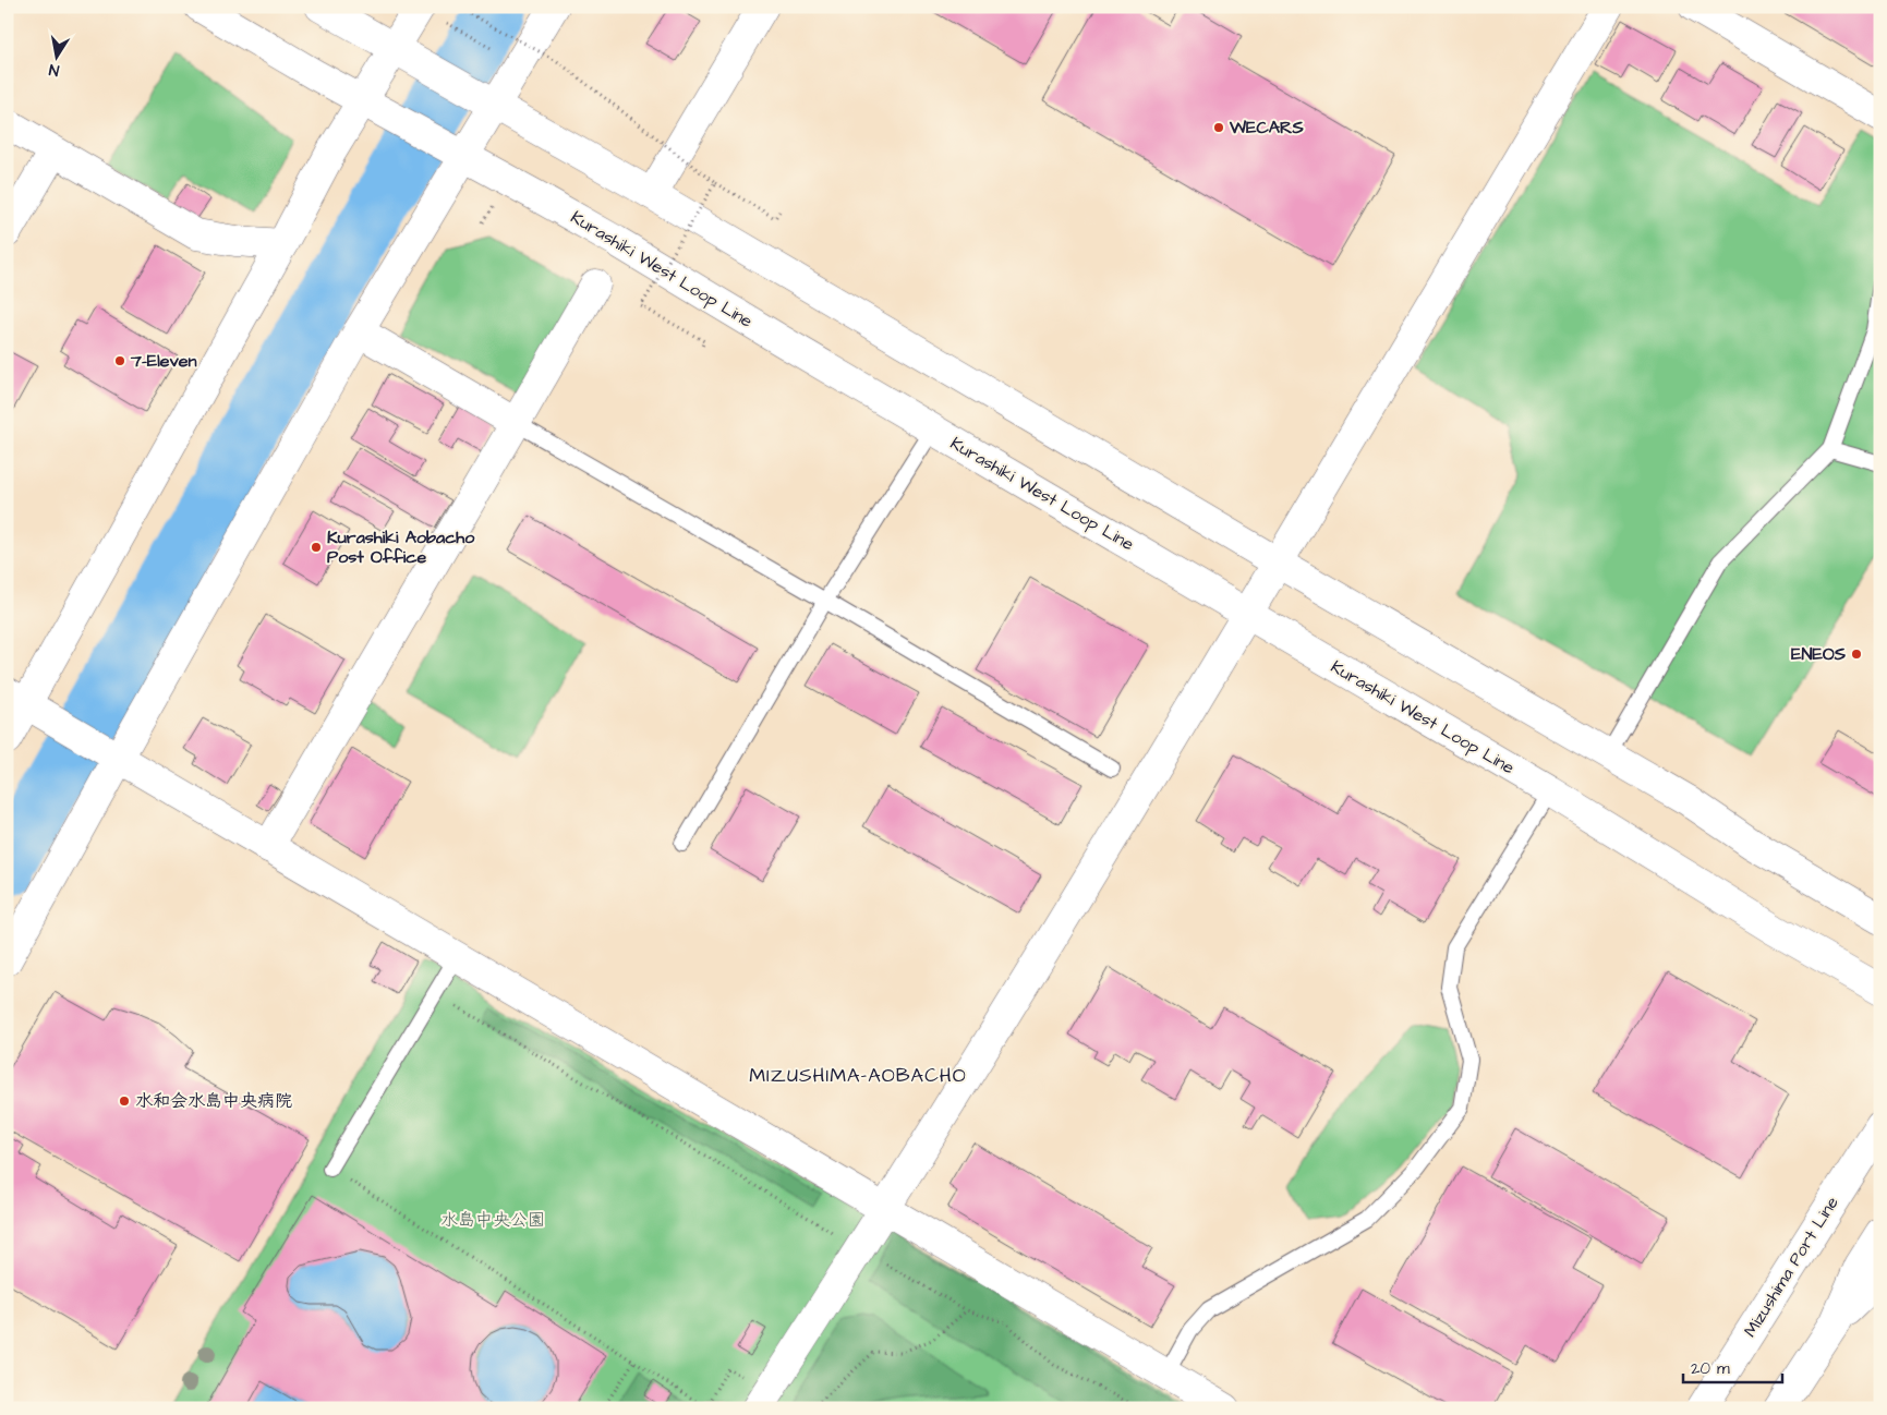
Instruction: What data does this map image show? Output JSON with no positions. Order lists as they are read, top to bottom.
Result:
{
  "streets": {
    "street": ["Kurashiki West Loop Line", "Mizushima Port Line"]
  },
  "districts": ["MIZUSHIMA-AOBACHO"],
  "parks": ["水島中央公園"],
  "places": [
    "WECARS",
    "7-Eleven",
    "Kurashiki Aobacho Post Office",
    "ENEOS",
    "水和会水島中央病院"
  ],
  "scale_bar": "20 m",
  "north": "bottom"
}
